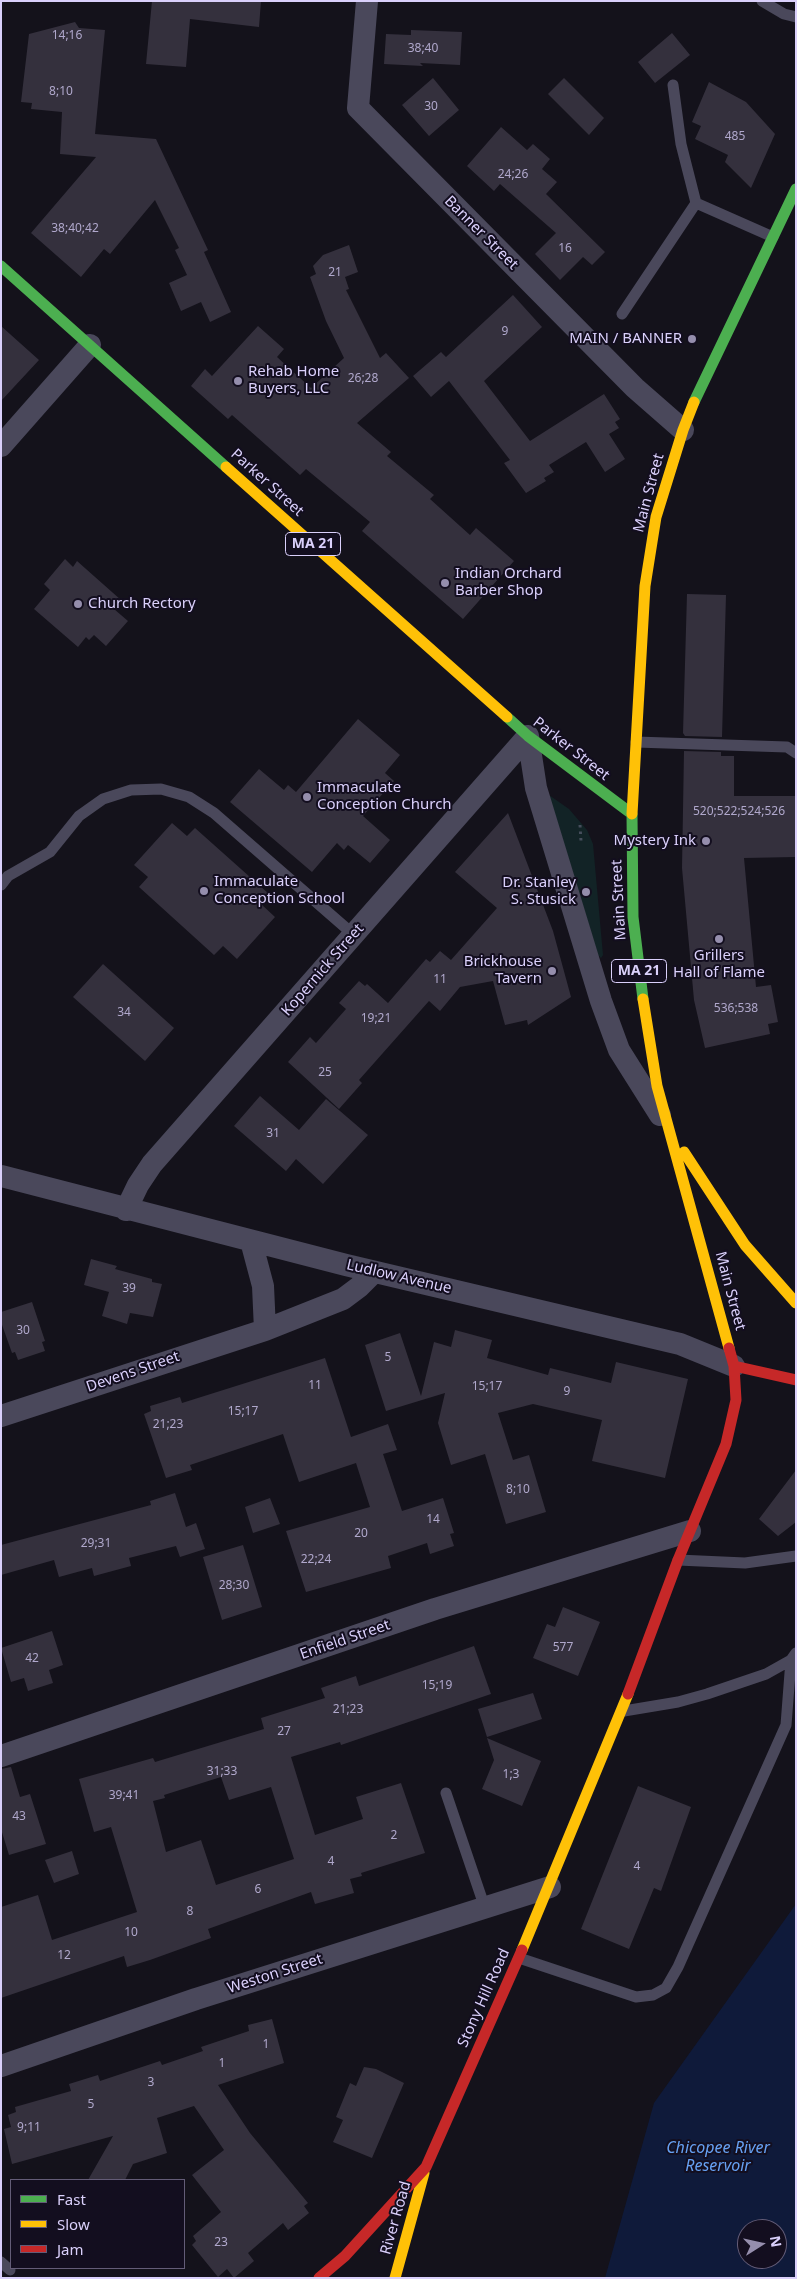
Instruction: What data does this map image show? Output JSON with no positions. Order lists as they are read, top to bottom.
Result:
{
  "streets": {
    "main road": [
      "Parker Street",
      "Main Street",
      "MA 21",
      "Ludlow Avenue",
      "Stony Hill Road",
      "River Road"
    ],
    "street": [
      "Banner Street",
      "Kopernick Street",
      "Devens Street",
      "Enfield Street",
      "Weston Street"
    ]
  },
  "crossings": [
    ["Banner Street", "Main Street"],
    ["Parker Street", "Main Street"],
    ["Parker Street", "Kopernick Street"],
    ["Main Street", "Ludlow Avenue"],
    ["Main Street", "Enfield Street"],
    ["Main Street", "Stony Hill Road"],
    ["Kopernick Street", "Ludlow Avenue"],
    ["Ludlow Avenue", "Devens Street"],
    ["Weston Street", "Stony Hill Road"],
    ["Stony Hill Road", "River Road"]
  ],
  "water": ["Chicopee River Reservoir"],
  "places": [
    "MAIN / BANNER",
    "Rehab Home Buyers, LLC",
    "Indian Orchard Barber Shop",
    "Church Rectory",
    "Immaculate Conception Church",
    "Mystery Ink",
    "Immaculate Conception School",
    "Dr. Stanley S. Stusick",
    "Grillers Hall of Flame",
    "Brickhouse Tavern"
  ],
  "house_numbers": [
    "14;16",
    "38;40",
    "8;10",
    "30",
    "485",
    "24;26",
    "38;40;42",
    "16",
    "21",
    "9",
    "26;28",
    "520;522;524;526",
    "11",
    "536;538",
    "34",
    "19;21",
    "25",
    "31",
    "39",
    "30",
    "5",
    "11",
    "15;17",
    "9",
    "15;17",
    "21;23",
    "8;10",
    "14",
    "20",
    "29;31",
    "22;24",
    "28;30",
    "577",
    "42",
    "15;19",
    "21;23",
    "27",
    "31;33",
    "1;3",
    "39;41",
    "43",
    "2",
    "4",
    "4",
    "6",
    "8",
    "10",
    "12",
    "1",
    "1",
    "3",
    "5",
    "9;11",
    "23"
  ],
  "legend": ["Fast", "Slow", "Jam"],
  "north": "right"
}
